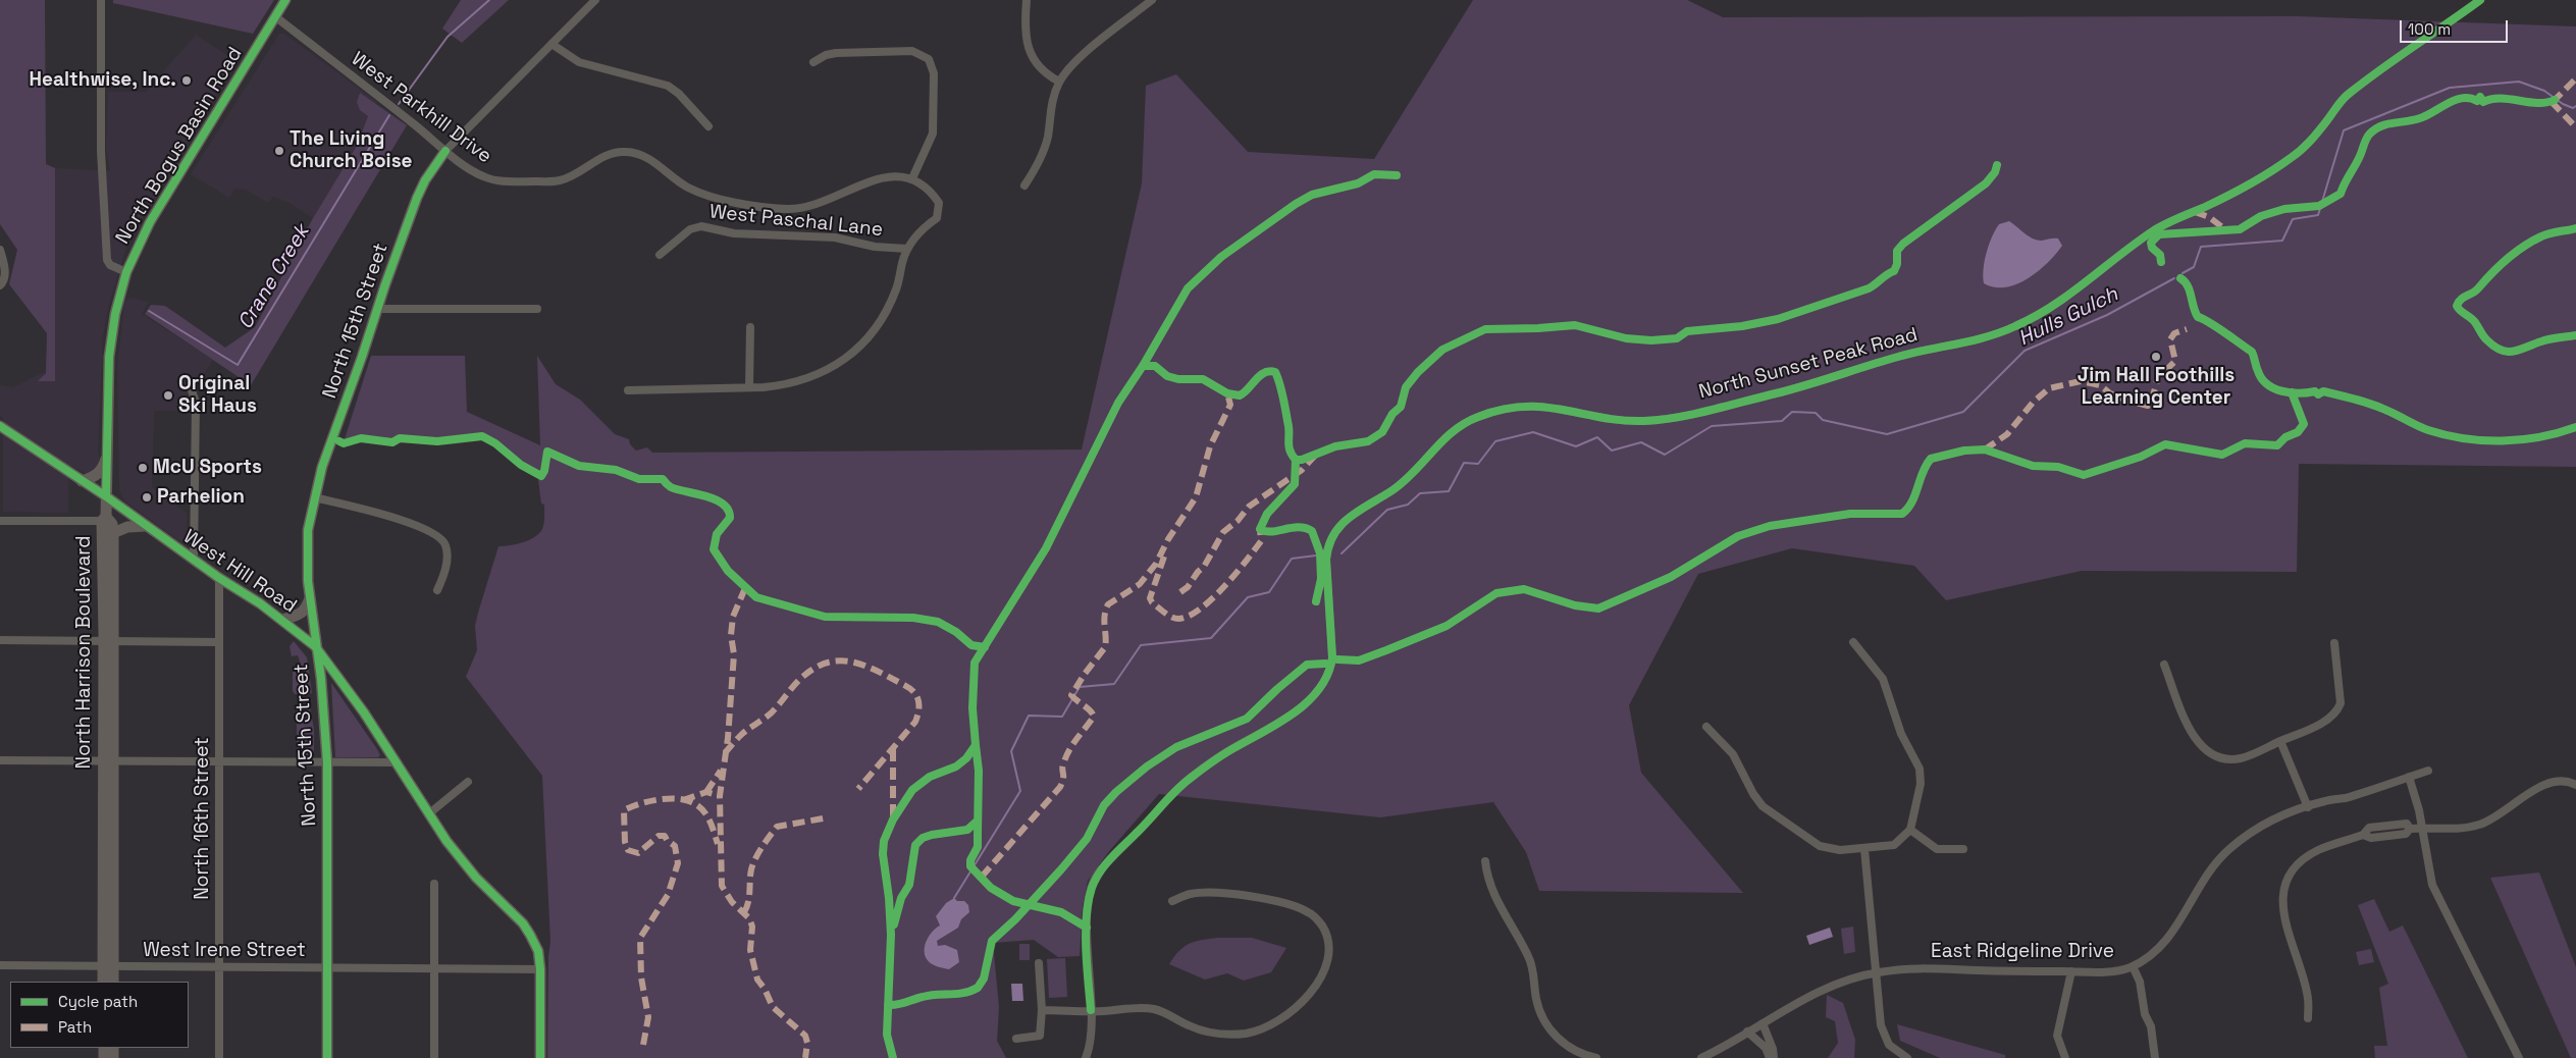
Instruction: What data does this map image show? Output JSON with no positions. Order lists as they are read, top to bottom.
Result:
{
  "streets": {
    "street": [
      "West Parkhill Drive",
      "North Bogus Basin Road",
      "West Paschal Lane",
      "North 15th Street",
      "North Sunset Peak Road",
      "West Hill Road",
      "North Harrison Boulevard",
      "North 16th Street",
      "West Irene Street",
      "East Ridgeline Drive"
    ]
  },
  "crossings": [
    ["West Parkhill Drive", "North Bogus Basin Road"],
    ["West Parkhill Drive", "North 15th Street"],
    ["North Bogus Basin Road", "West Hill Road"],
    ["North Bogus Basin Road", "North Harrison Boulevard"],
    ["North 15th Street", "West Hill Road"],
    ["North 15th Street", "West Irene Street"],
    ["West Hill Road", "North 16th Street"],
    ["West Hill Road", "West Irene Street"],
    ["North Harrison Boulevard", "West Irene Street"],
    ["North 16th Street", "West Irene Street"]
  ],
  "water": ["Crane Creek", "Hulls Gulch"],
  "places": [
    "Healthwise, Inc.",
    "The Living Church Boise",
    "Jim Hall Foothills Learning Center",
    "Original Ski Haus",
    "McU Sports",
    "Parhelion"
  ],
  "legend": ["Cycle path", "Path"],
  "scale_bar": "100 m"
}
